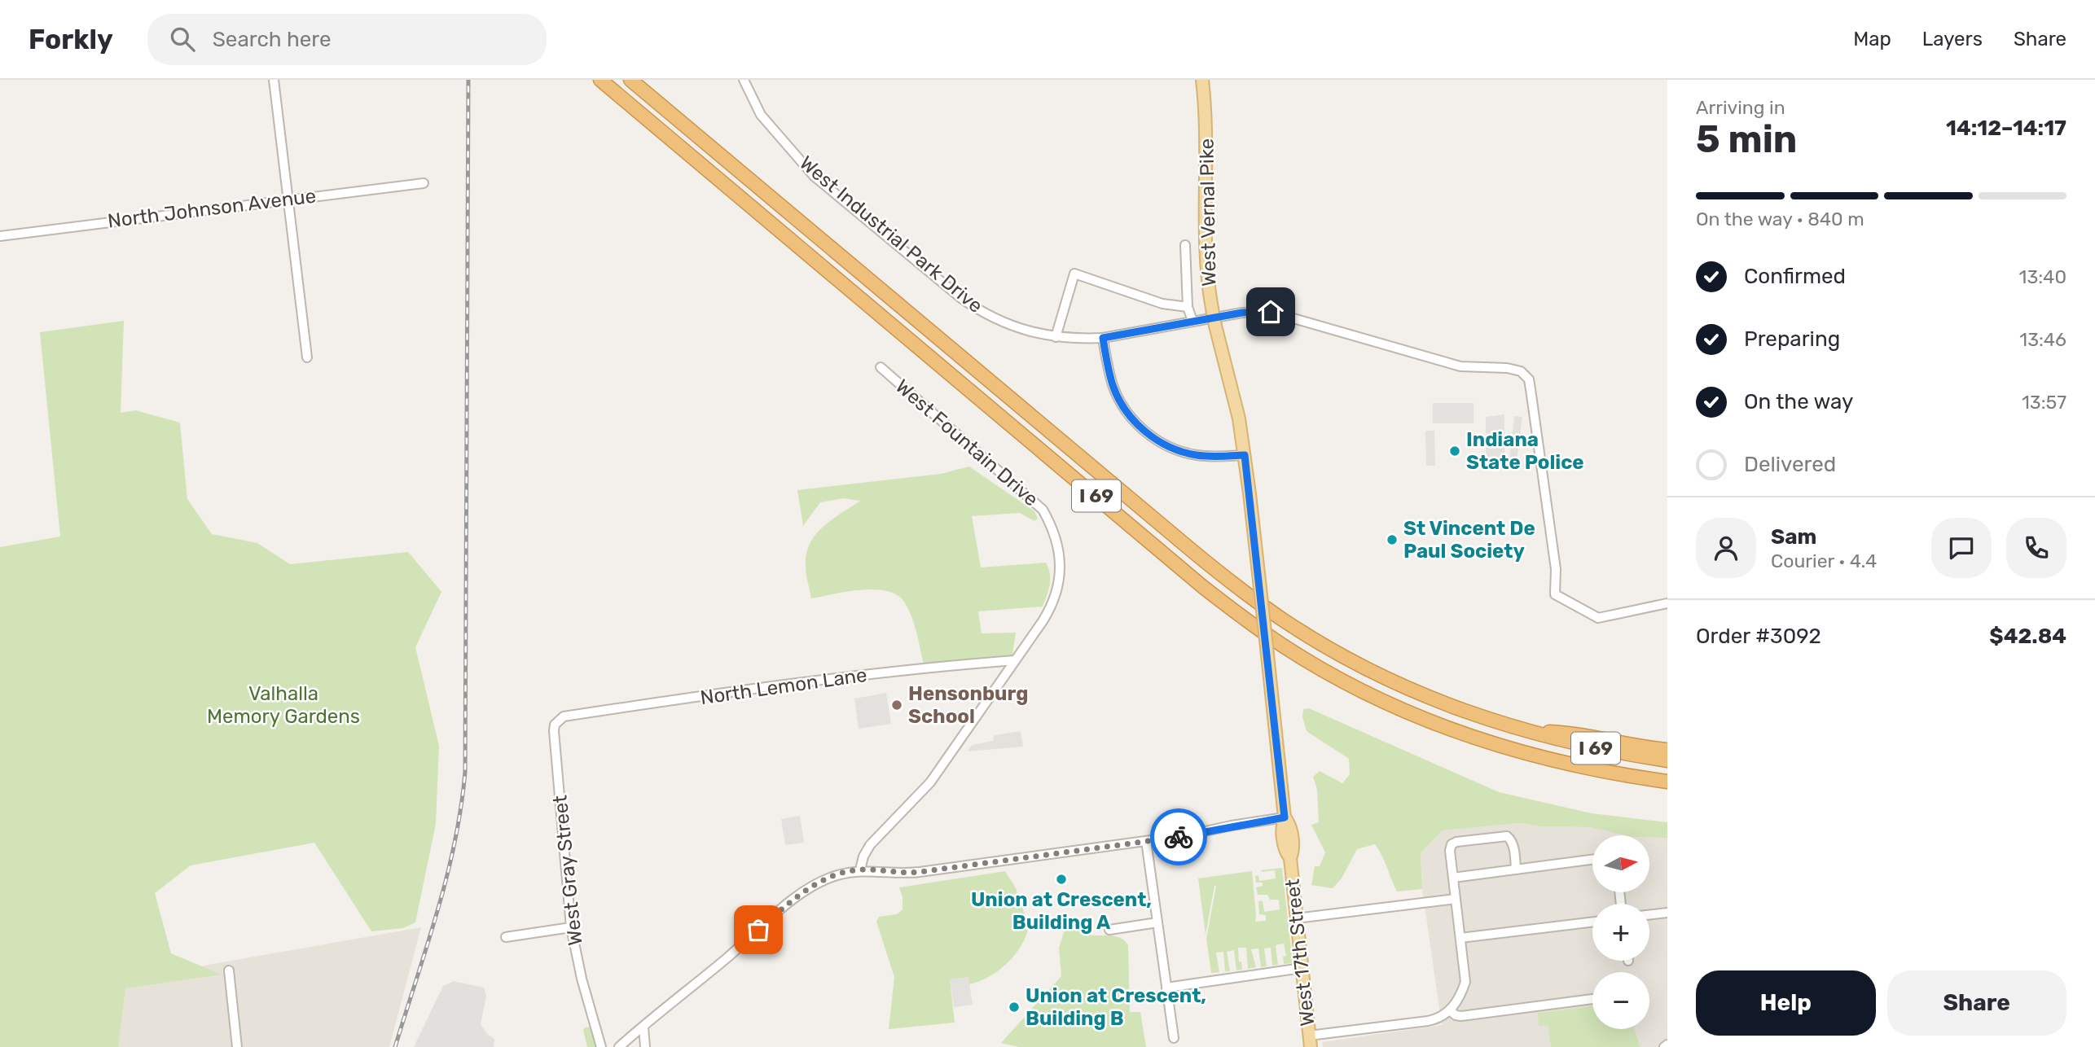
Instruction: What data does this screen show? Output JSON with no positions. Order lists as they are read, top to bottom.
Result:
{
  "streets": {
    "highway": ["I 69"],
    "main road": ["West Vernal Pike", "West 17th Street"],
    "street": [
      "North Johnson Avenue",
      "West Industrial Park Drive",
      "West Fountain Drive",
      "North Lemon Lane",
      "West Gray Street"
    ]
  },
  "crossings": [
    ["West Vernal Pike", "West 17th Street"],
    ["West Fountain Drive", "North Lemon Lane"],
    ["North Lemon Lane", "West Gray Street"]
  ],
  "parks": ["Valhalla Memory Gardens"],
  "places": [
    "Indiana State Police",
    "St Vincent De Paul Society",
    "Hensonburg School",
    "Union at Crescent, Building A",
    "Union at Crescent, Building B"
  ],
  "north": "right",
  "page": {
    "header": "Forkly",
    "search": "Search here",
    "nav": ["Map", "Layers", "Share"],
    "heading": ["5 min", "Arriving in", "14:12–14:17"],
    "panel": [
      "Sam",
      "Courier · 4.4",
      "Order #3092",
      "$42.84"
    ],
    "bar": "On the way · 840 m",
    "list": [
      ["Confirmed", "13:40"],
      ["Preparing", "13:46"],
      ["On the way", "13:57"],
      "Delivered"
    ],
    "map_buttons": ["+", "−"],
    "buttons": ["Help", "Share"]
  }
}
